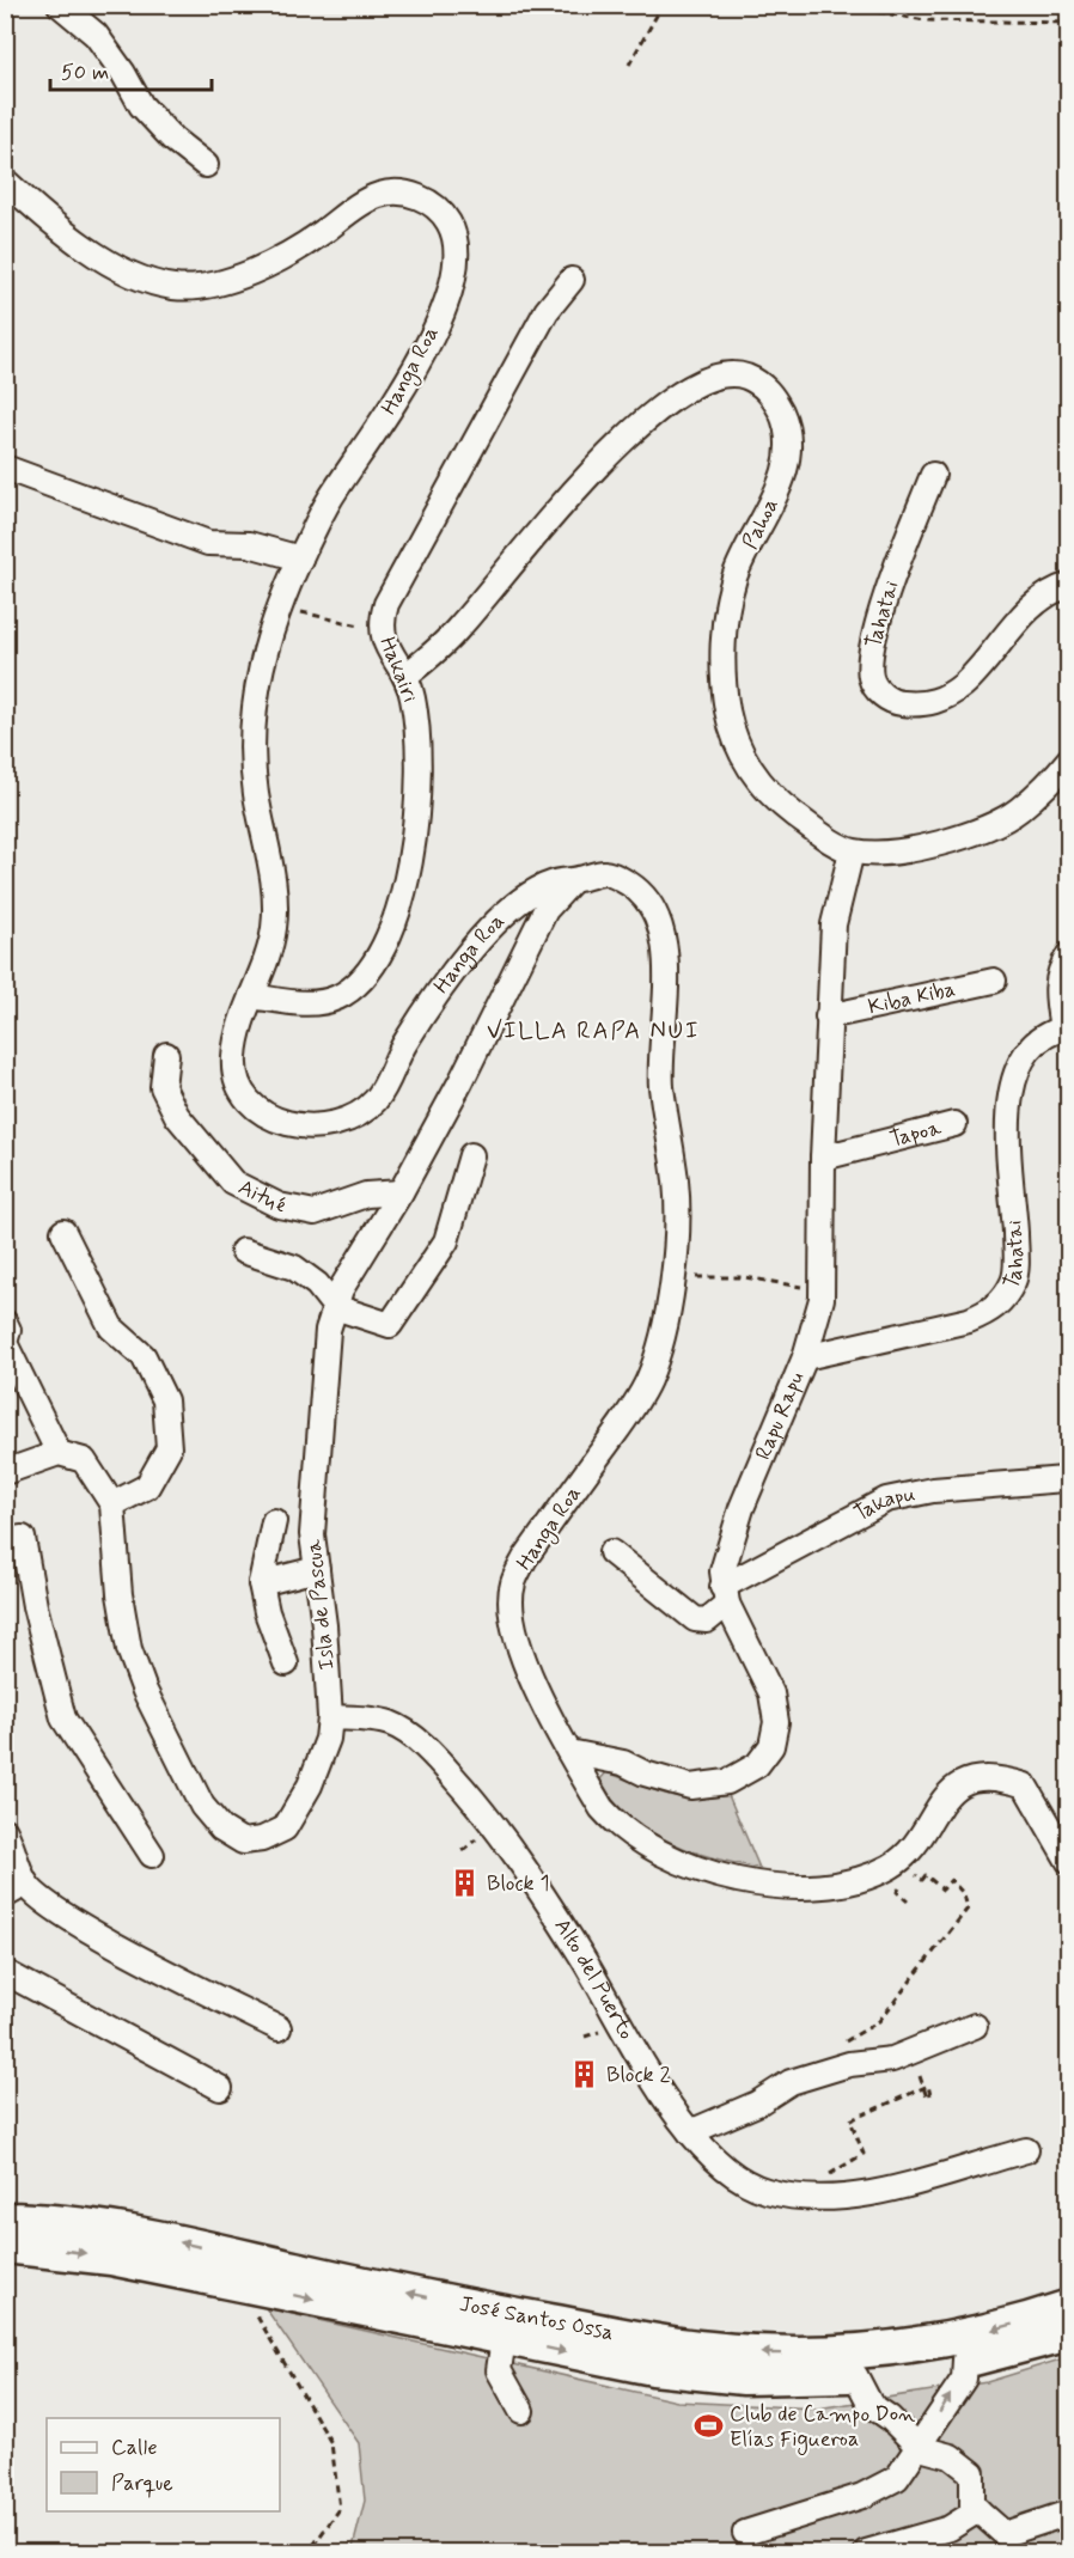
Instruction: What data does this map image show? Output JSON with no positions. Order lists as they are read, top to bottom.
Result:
{
  "streets": {
    "highway": ["José Santos Ossa"],
    "street": [
      "Hanga Roa",
      "Pahoa",
      "Tahatai",
      "Hakairi",
      "Kiba Kiba",
      "Tapoa",
      "Aitué",
      "Rapu Rapu",
      "Takapu",
      "Isla de Pascua",
      "Alto del Puerto"
    ]
  },
  "crossings": [
    ["Hanga Roa", "Hakairi"],
    ["Hanga Roa", "Isla de Pascua"],
    ["Pahoa", "Hakairi"],
    ["Pahoa", "Rapu Rapu"],
    ["Tahatai", "Rapu Rapu"],
    ["Kiba Kiba", "Rapu Rapu"],
    ["Tapoa", "Rapu Rapu"],
    ["Aitué", "Isla de Pascua"],
    ["Rapu Rapu", "Takapu"],
    ["Isla de Pascua", "Alto del Puerto"]
  ],
  "districts": ["VILLA RAPA NUI"],
  "places": {
    "building": ["Block 1", "Block 2"],
    "sports": ["Club de Campo Don Elías Figueroa"]
  },
  "legend": ["Calle", "Parque"],
  "scale_bar": "50 m"
}
